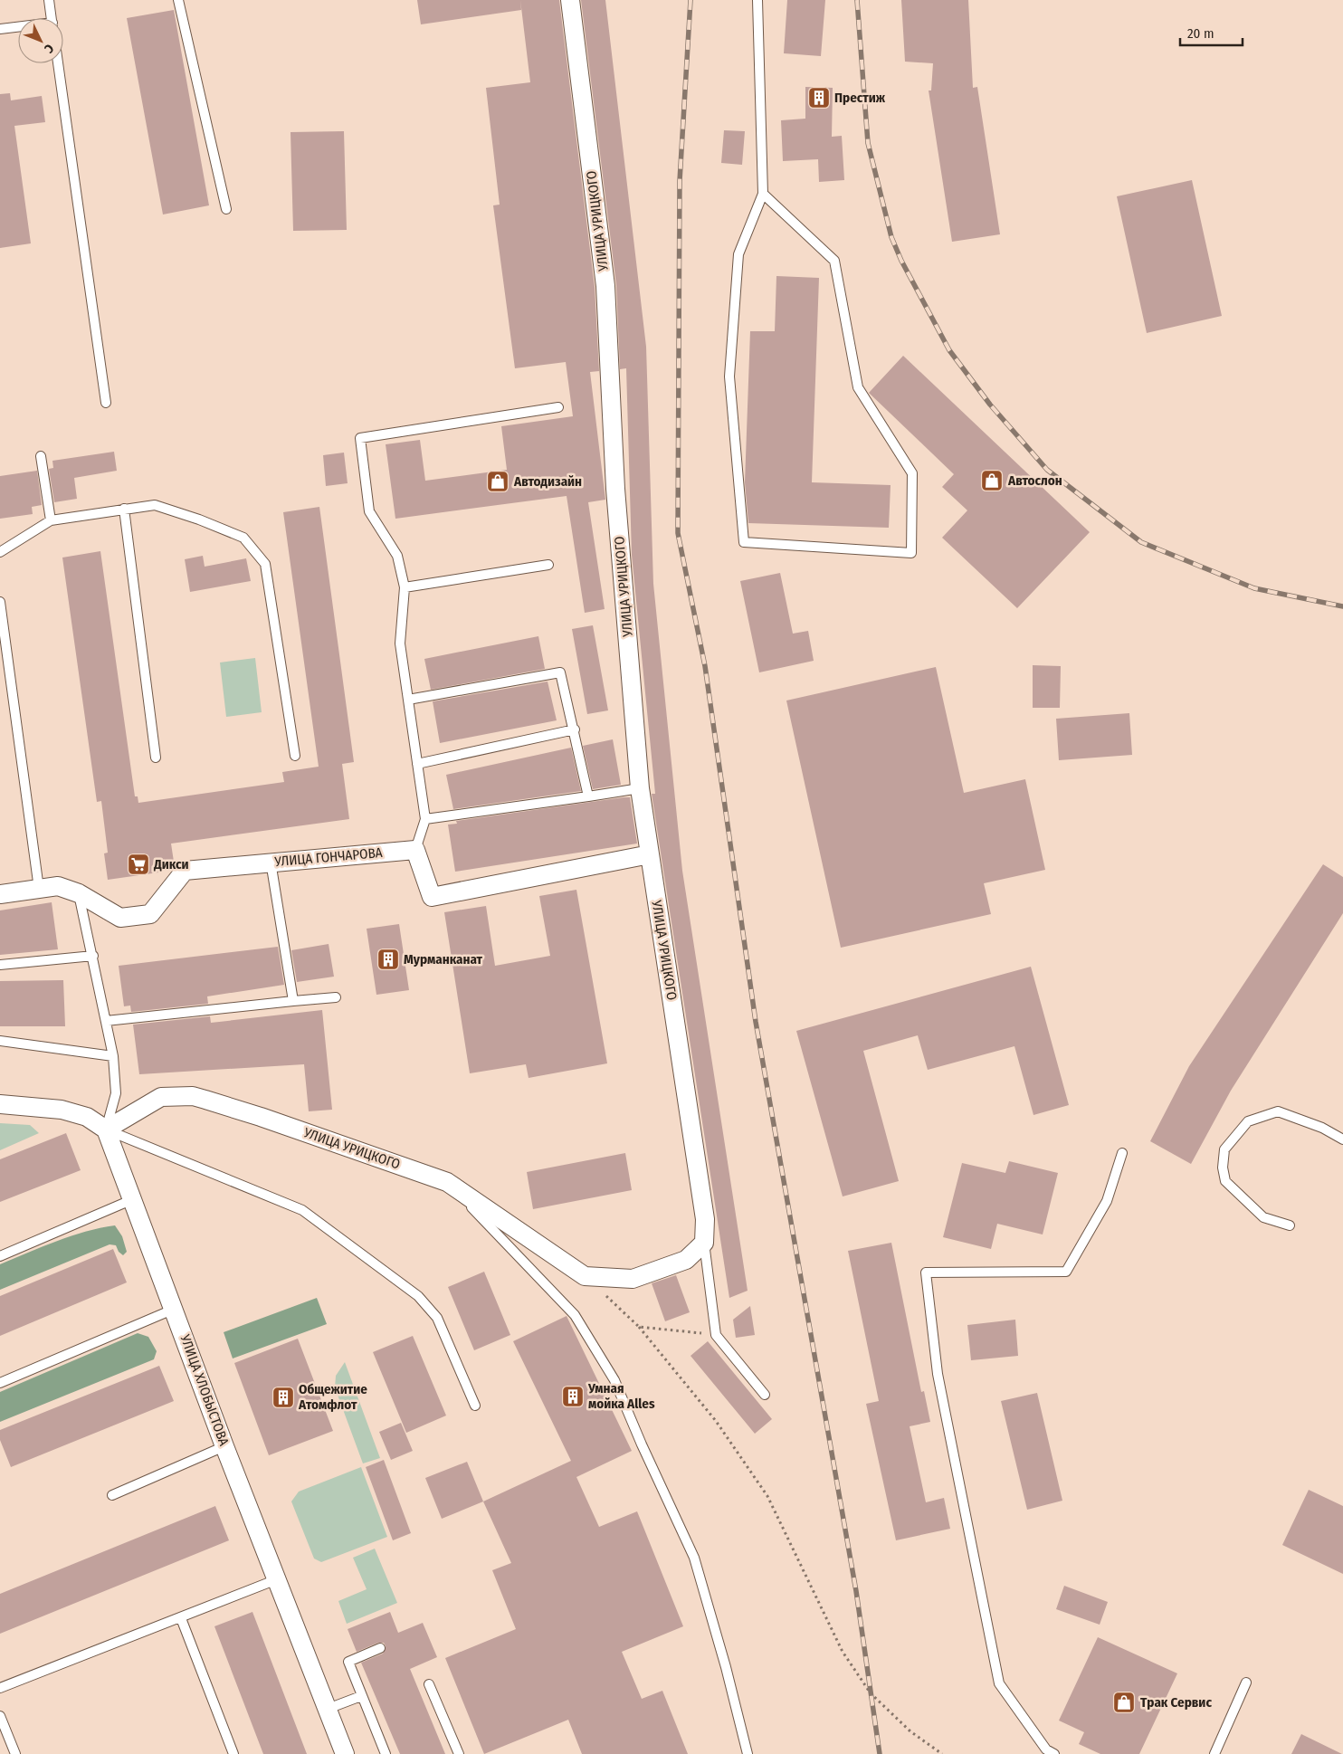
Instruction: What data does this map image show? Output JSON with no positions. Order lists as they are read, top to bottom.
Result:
{
  "streets": {
    "street": ["УЛИЦА УРИЦКОГО", "УЛИЦА ГОНЧАРОВА", "УЛИЦА ХЛОБЫСТОВА"]
  },
  "crossings": [
    ["УЛИЦА УРИЦКОГО", "УЛИЦА ХЛОБЫСТОВА"]
  ],
  "places": {
    "building": [
      "Престиж",
      "Мурманканат",
      "Умная мойка Alles",
      "Общежитие Атомфлот"
    ],
    "shop": ["Автослон", "Автодизайн", "Трак Сервис"],
    "supermarket": ["Дикси"]
  },
  "scale_bar": "20 m",
  "north": "bottom right"
}
